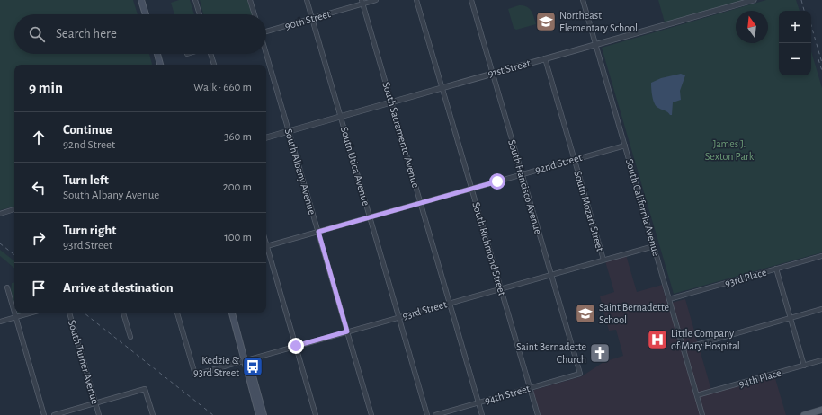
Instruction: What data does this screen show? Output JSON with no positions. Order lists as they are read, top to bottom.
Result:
{
  "streets": {
    "street": [
      "90th Street",
      "91st Street",
      "South Sacramento Avenue",
      "92nd Street",
      "South Utica Avenue",
      "South Albany Avenue",
      "South Francisco Avenue",
      "South California Avenue",
      "South Mozart Street",
      "South Richmond Street",
      "93rd Place",
      "93rd Street",
      "South Turner Avenue",
      "94th Place",
      "94th Street"
    ]
  },
  "crossings": [
    ["90th Street", "South Sacramento Avenue"],
    ["90th Street", "South Utica Avenue"],
    ["91st Street", "South Sacramento Avenue"],
    ["91st Street", "South Utica Avenue"],
    ["91st Street", "South Albany Avenue"],
    ["91st Street", "South Francisco Avenue"],
    ["91st Street", "South California Avenue"],
    ["91st Street", "South Mozart Street"],
    ["91st Street", "South Richmond Street"],
    ["South Sacramento Avenue", "92nd Street"],
    ["South Sacramento Avenue", "93rd Street"],
    ["South Sacramento Avenue", "94th Street"],
    ["92nd Street", "South Utica Avenue"],
    ["92nd Street", "South Albany Avenue"],
    ["92nd Street", "South Francisco Avenue"],
    ["92nd Street", "South California Avenue"],
    ["92nd Street", "South Mozart Street"],
    ["92nd Street", "South Richmond Street"],
    ["South Utica Avenue", "93rd Street"],
    ["South Albany Avenue", "93rd Street"],
    ["South Francisco Avenue", "93rd Street"],
    ["South Francisco Avenue", "94th Street"],
    ["South California Avenue", "93rd Place"],
    ["South California Avenue", "93rd Street"],
    ["South California Avenue", "94th Place"],
    ["South Mozart Street", "93rd Street"],
    ["South Richmond Street", "93rd Street"],
    ["South Richmond Street", "94th Street"]
  ],
  "parks": ["James J. Sexton Park"],
  "places": {
    "school or university": ["Northeast Elementary School", "Saint Bernadette School"],
    "hospital": ["Little Company of Mary Hospital"],
    "church": ["Saint Bernadette Church"],
    "bus stop": ["Kedzie & 93rd Street"]
  },
  "north": "top",
  "page": {
    "map_buttons": ["+", "−"],
    "search": "Search here",
    "heading": ["9 min", "Walk · 660 m"],
    "list": [
      ["Continue", "92nd Street", "360 m"],
      ["Turn left", "South Albany Avenue", "200 m"],
      ["Turn right", "93rd Street", "100 m"],
      "Arrive at destination"
    ]
  }
}
